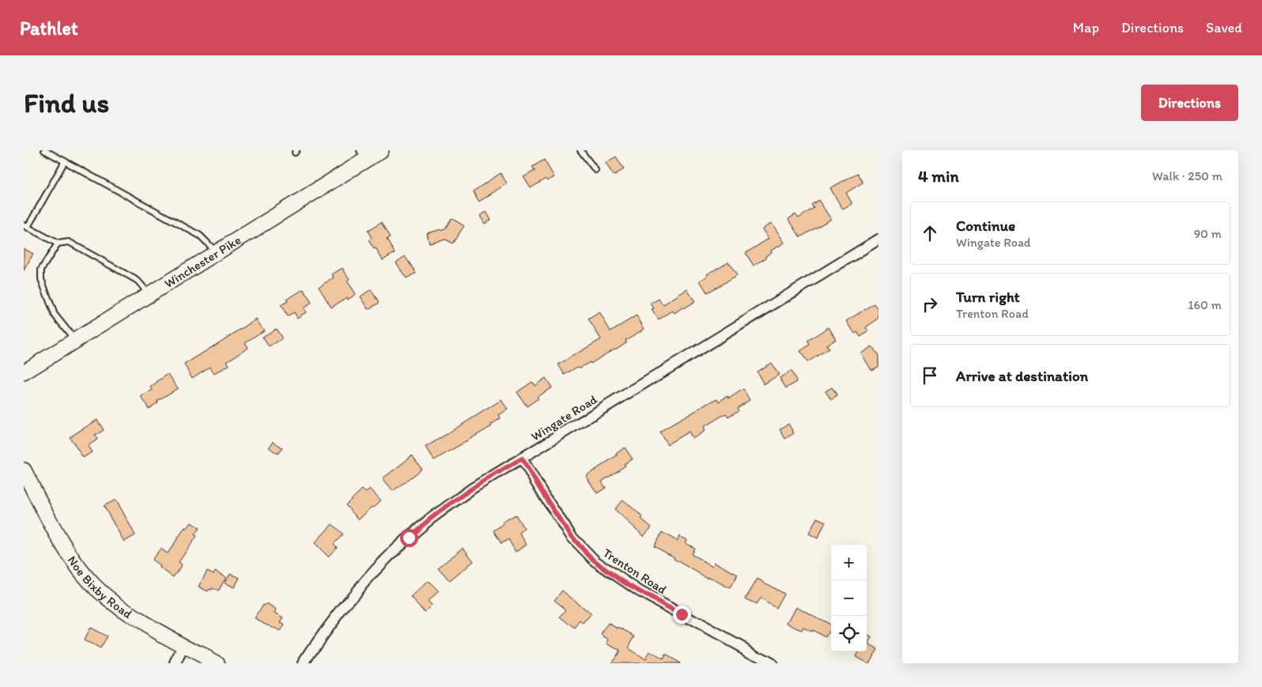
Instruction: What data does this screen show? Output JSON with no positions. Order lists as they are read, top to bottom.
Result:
{
  "streets": {
    "main road": ["Winchester Pike", "Noe Bixby Road"],
    "street": ["Wingate Road", "Trenton Road"]
  },
  "crossings": [
    ["Wingate Road", "Trenton Road"]
  ],
  "page": {
    "header": "Pathlet",
    "nav": ["Map", "Directions", "Saved"],
    "buttons": "Directions",
    "title": "Find us",
    "heading": ["4 min", "Walk · 250 m"],
    "list": [
      ["Continue", "Wingate Road", "90 m"],
      ["Turn right", "Trenton Road", "160 m"],
      "Arrive at destination"
    ],
    "map_buttons": ["+", "−"]
  }
}
